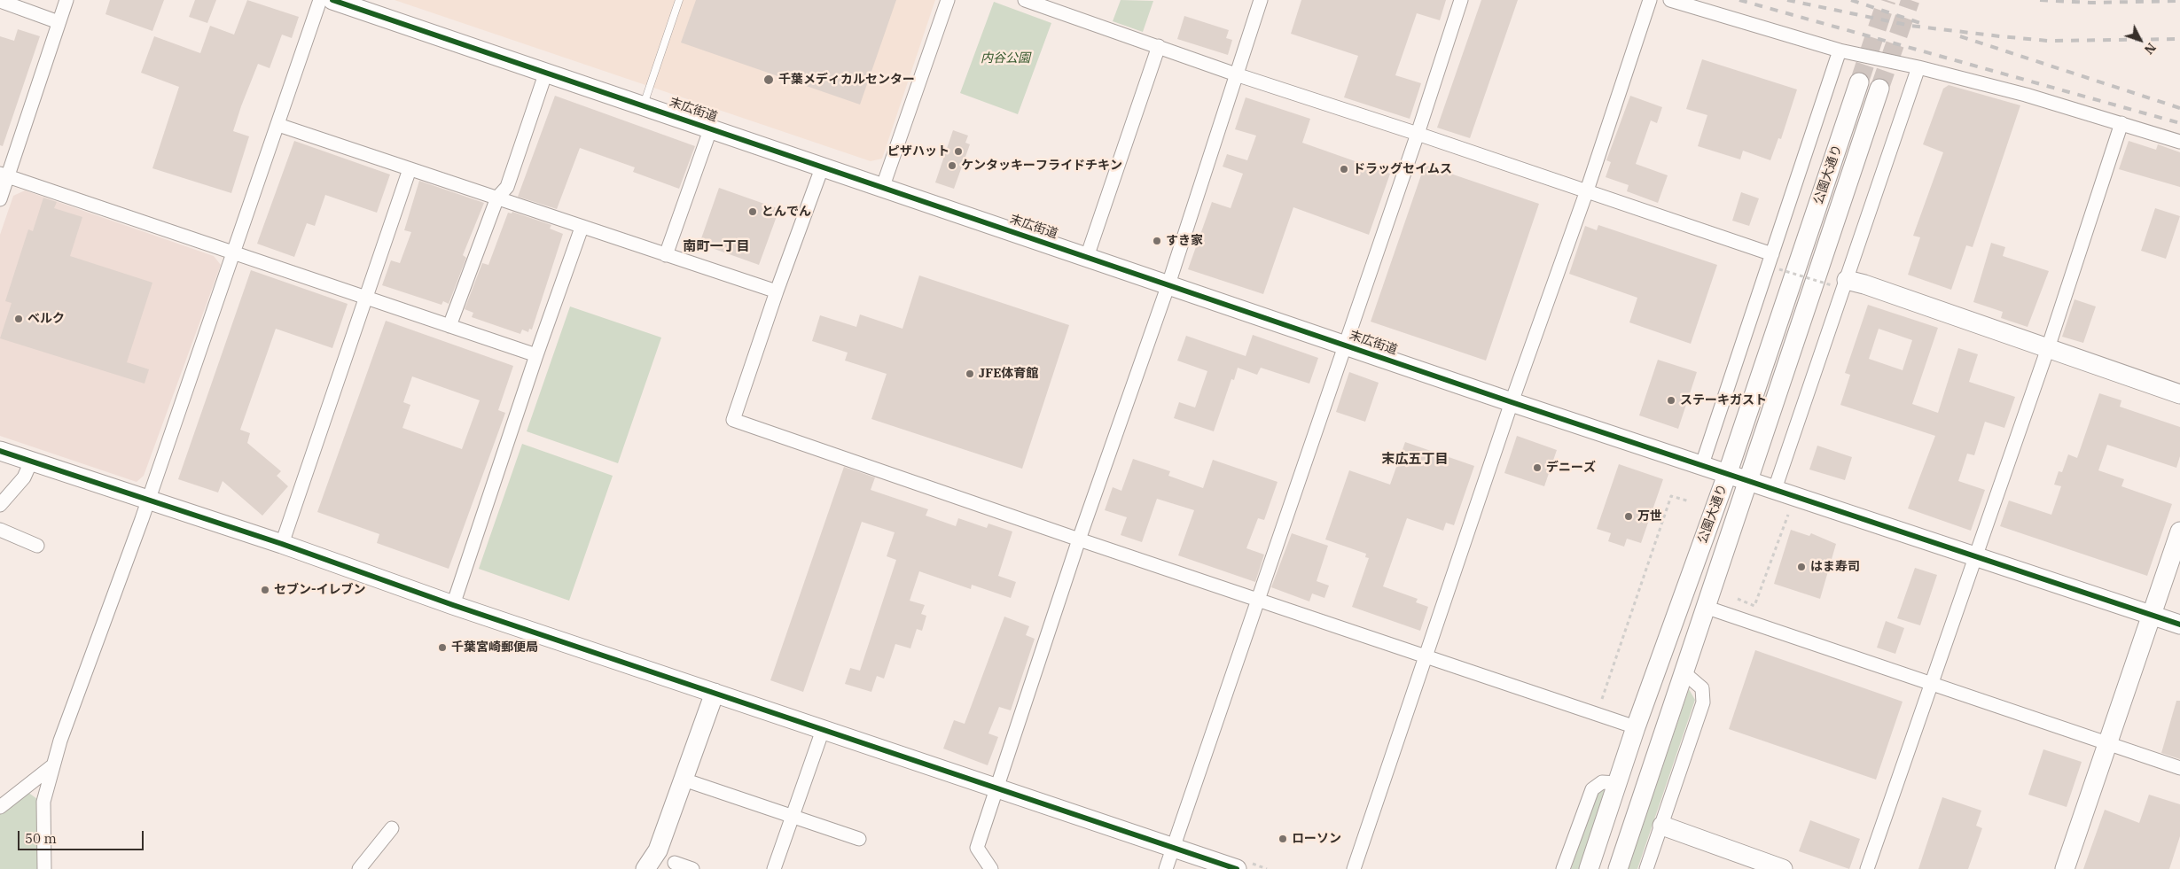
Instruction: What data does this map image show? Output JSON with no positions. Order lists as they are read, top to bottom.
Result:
{
  "streets": {
    "street": ["末広街道", "公園大通り"]
  },
  "crossings": [
    ["末広街道", "公園大通り"]
  ],
  "districts": ["南町一丁目", "末広五丁目"],
  "parks": ["内谷公園"],
  "places": [
    "千葉メディカルセンター",
    "ピザハット",
    "ケンタッキーフライドチキン",
    "ドラッグセイムス",
    "とんでん",
    "すき家",
    "ベルク",
    "JFE体育館",
    "ステーキガスト",
    "デニーズ",
    "万世",
    "はま寿司",
    "セブン-イレブン",
    "千葉宮崎郵便局",
    "ローソン"
  ],
  "scale_bar": "50 m",
  "north": "bottom right"
}
